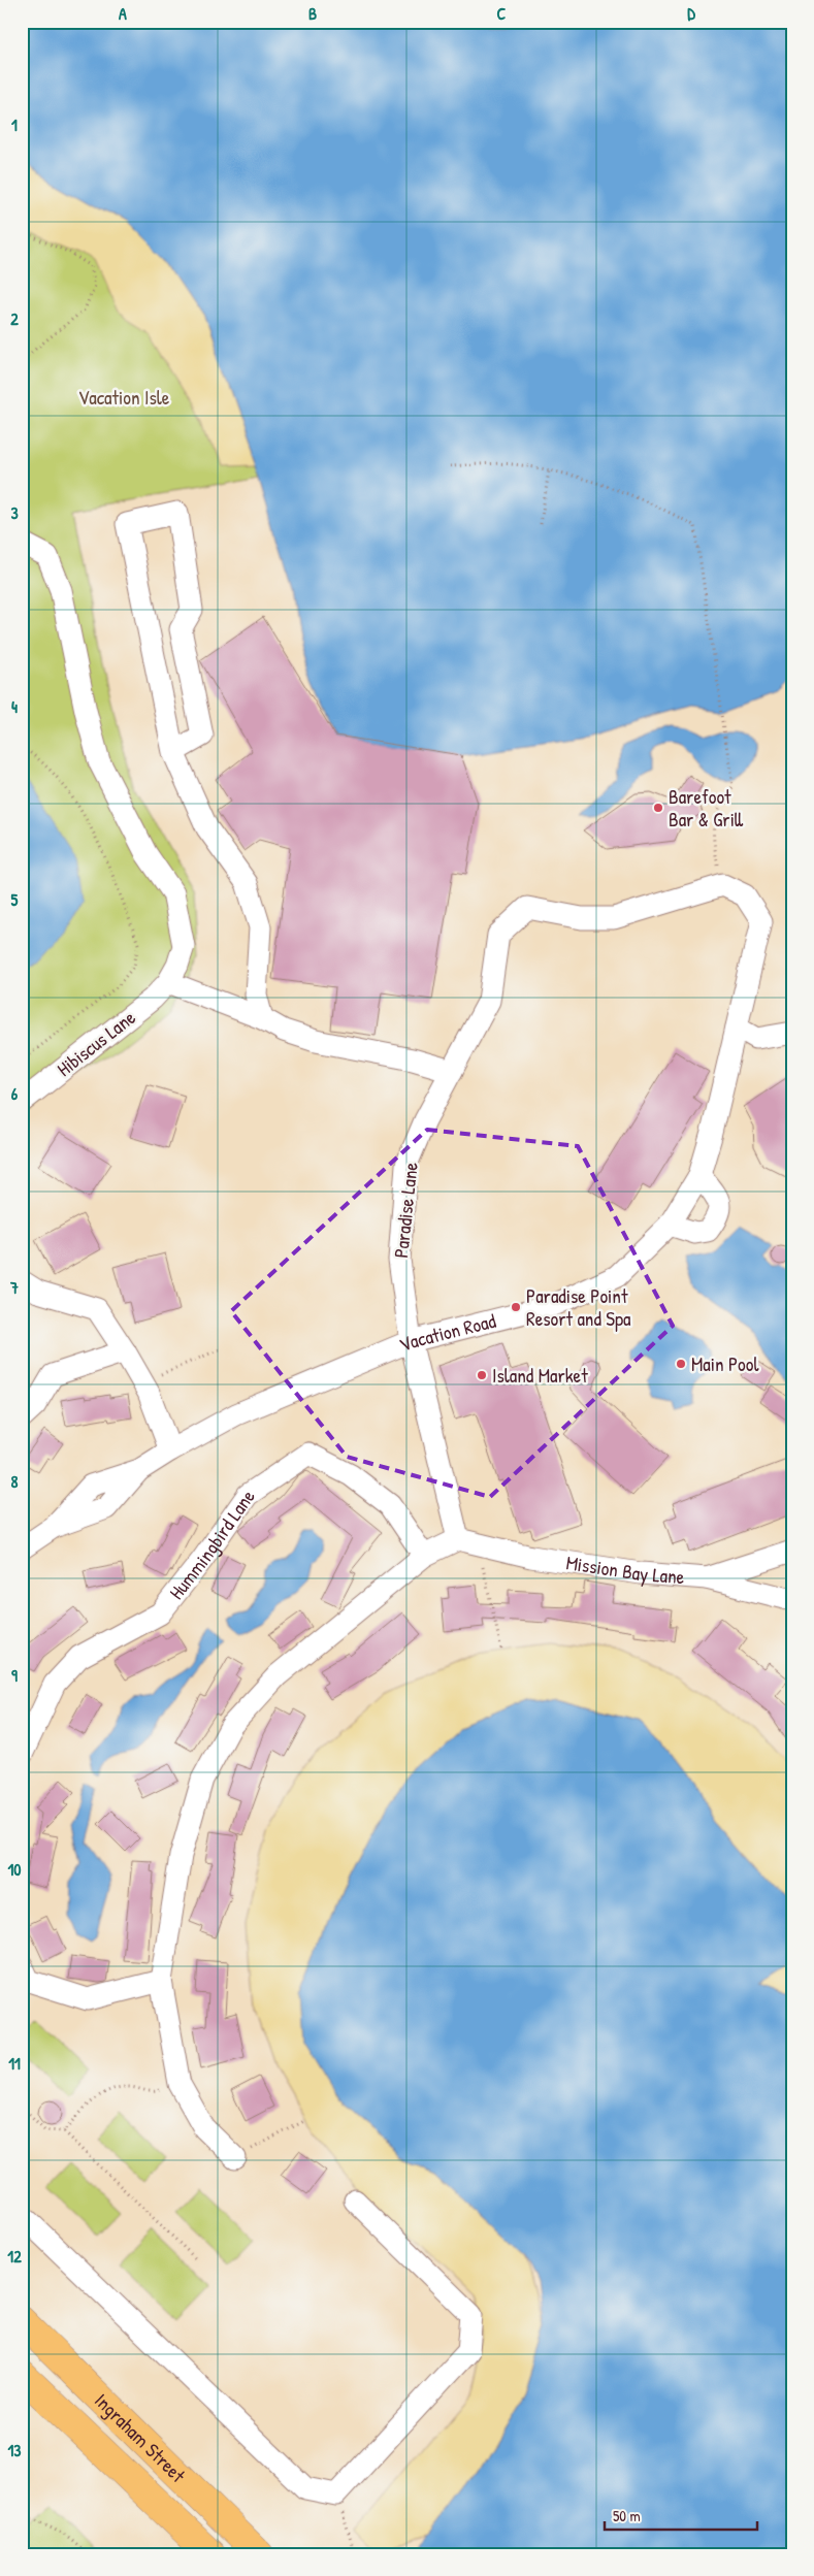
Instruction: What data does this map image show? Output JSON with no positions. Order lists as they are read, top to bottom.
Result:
{
  "streets": {
    "main road": ["Ingraham Street"],
    "street": [
      "Hibiscus Lane",
      "Paradise Lane",
      "Vacation Road",
      "Hummingbird Lane",
      "Mission Bay Lane"
    ]
  },
  "crossings": [
    ["Paradise Lane", "Vacation Road"],
    ["Paradise Lane", "Mission Bay Lane"]
  ],
  "parks": ["Vacation Isle"],
  "places": [
    "Barefoot Bar & Grill",
    "Paradise Point Resort and Spa",
    "Main Pool",
    "Island Market"
  ],
  "scale_bar": "50 m",
  "grid": {
    "columns": [
      "A",
      "B",
      "C",
      "D"
    ],
    "rows": [
      "1",
      "2",
      "3",
      "4",
      "5",
      "6",
      "7",
      "8",
      "9",
      "10",
      "11",
      "12",
      "13"
    ]
  }
}
